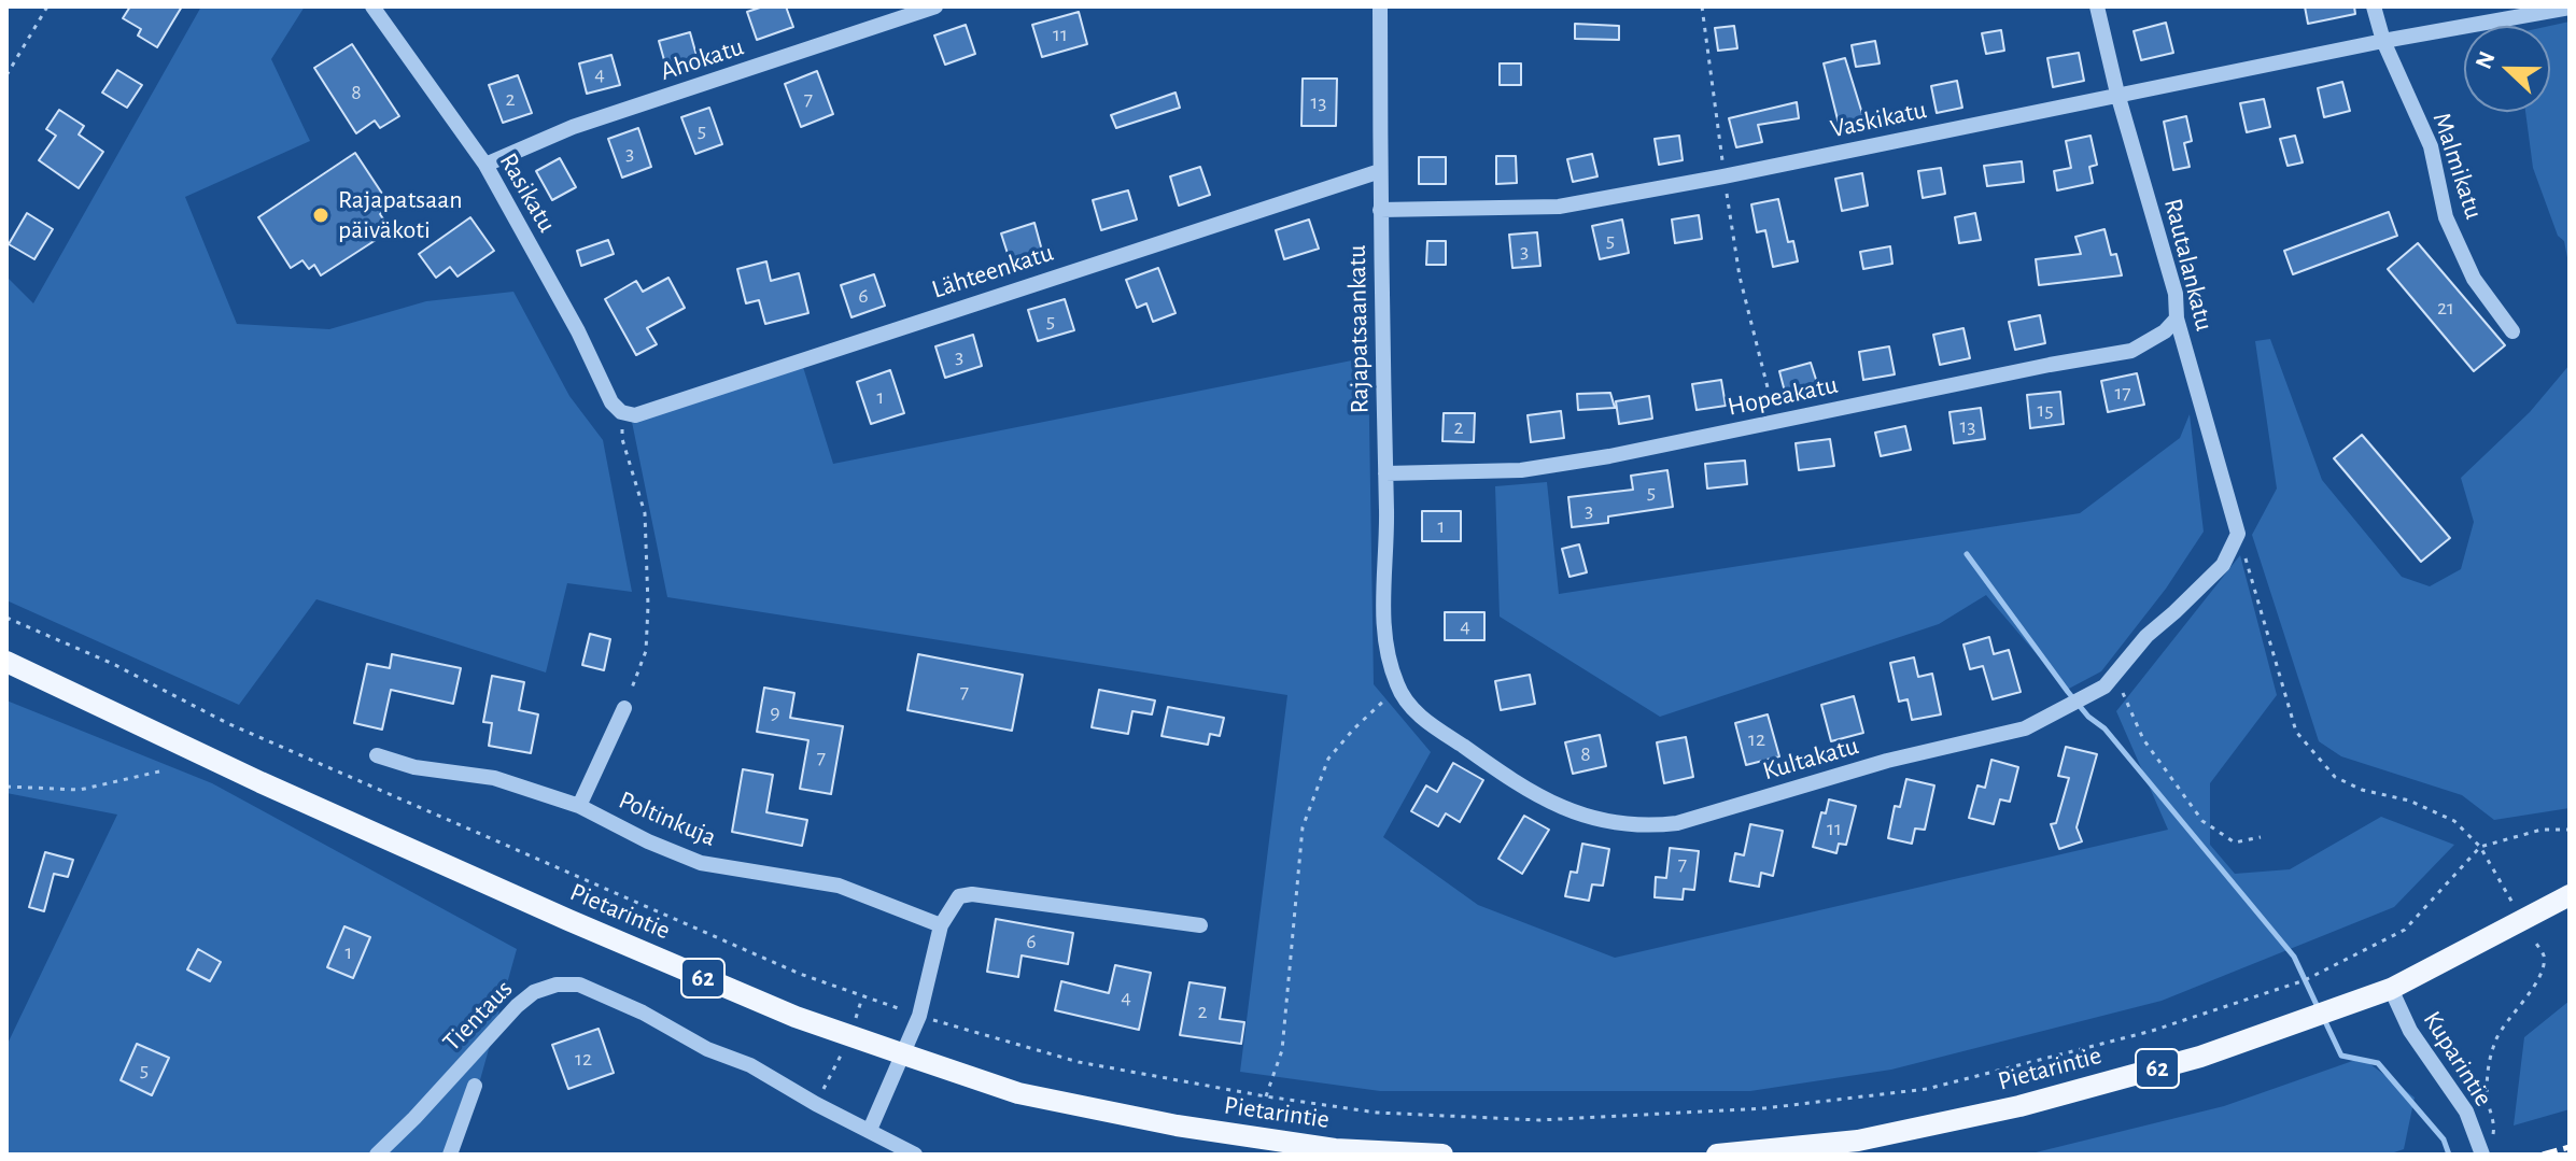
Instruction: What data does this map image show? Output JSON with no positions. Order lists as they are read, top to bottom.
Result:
{
  "streets": {
    "main road": ["Pietarintie", "62"],
    "street": [
      "Ahokatu",
      "Vaskikatu",
      "Malmikatu",
      "Rasikatu",
      "Rautalankatu",
      "Lähteenkatu",
      "Rajapatsaankatu",
      "Hopeakatu",
      "Kultakatu",
      "Poltinkuja",
      "Tientaus",
      "Kuparintie"
    ]
  },
  "crossings": [
    ["Ahokatu", "Rasikatu"],
    ["Vaskikatu", "Malmikatu"],
    ["Vaskikatu", "Rautalankatu"],
    ["Vaskikatu", "Rajapatsaankatu"],
    ["Rasikatu", "Lähteenkatu"],
    ["Rautalankatu", "Hopeakatu"],
    ["Rautalankatu", "Kultakatu"],
    ["Lähteenkatu", "Rajapatsaankatu"],
    ["Rajapatsaankatu", "Hopeakatu"],
    ["Rajapatsaankatu", "Kultakatu"],
    ["Pietarintie", "Kuparintie"]
  ],
  "places": ["Rajapatsaan päiväkoti"],
  "house_numbers": [
    "11",
    "4",
    "8",
    "2",
    "7",
    "13",
    "5",
    "3",
    "5",
    "3",
    "6",
    "21",
    "5",
    "3",
    "17",
    "1",
    "15",
    "13",
    "2",
    "5",
    "3",
    "1",
    "4",
    "7",
    "9",
    "12",
    "8",
    "7",
    "11",
    "7",
    "6",
    "1",
    "4",
    "2",
    "12",
    "5"
  ],
  "north": "left"
}
